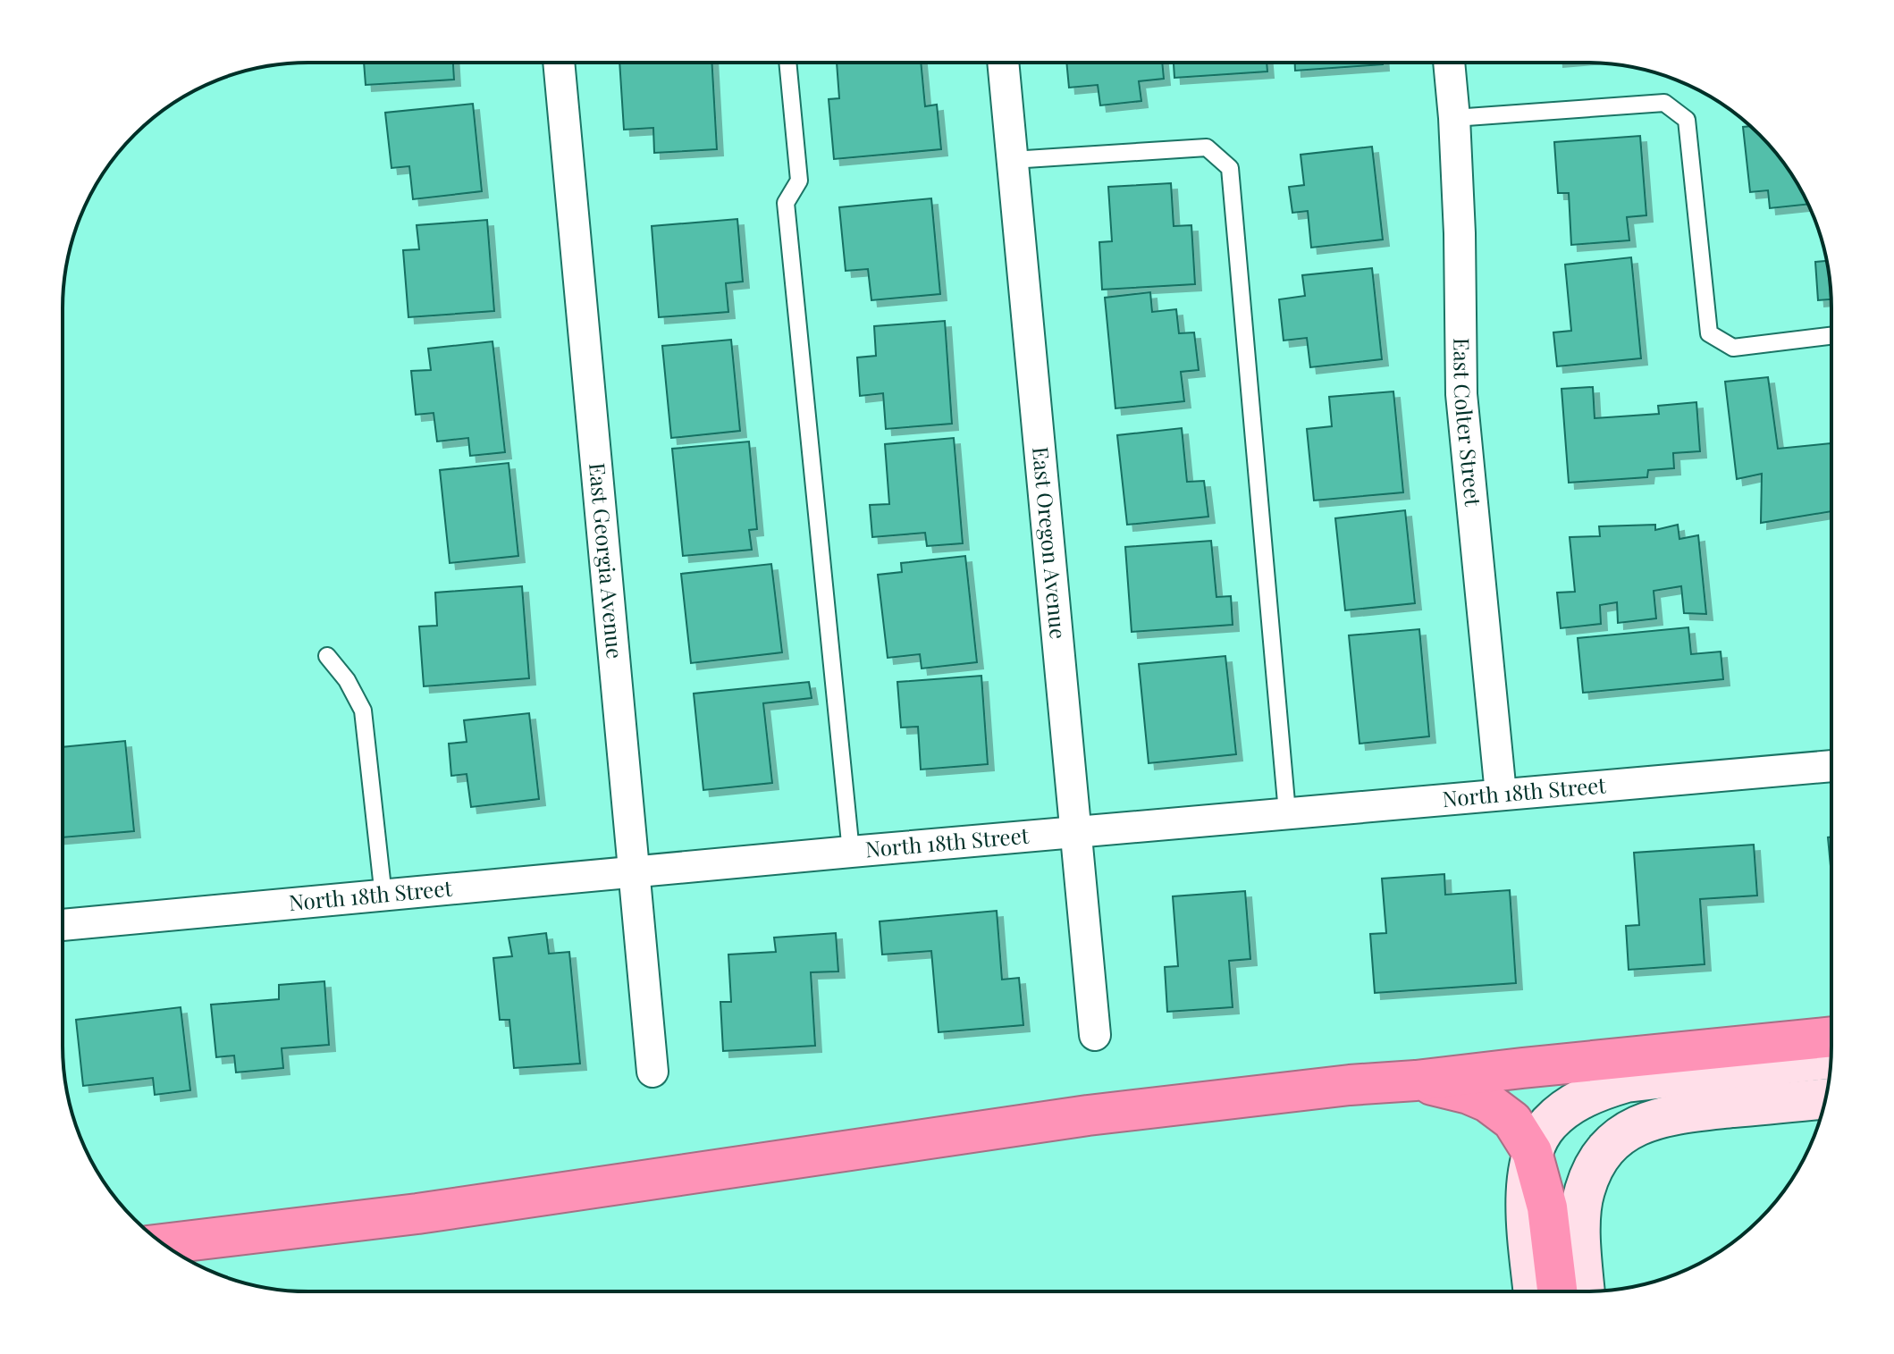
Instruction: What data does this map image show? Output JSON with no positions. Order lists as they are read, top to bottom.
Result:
{
  "streets": {
    "street": [
      "East Colter Street",
      "East Oregon Avenue",
      "East Georgia Avenue",
      "North 18th Street"
    ]
  },
  "crossings": [
    ["East Colter Street", "North 18th Street"],
    ["East Oregon Avenue", "North 18th Street"],
    ["East Georgia Avenue", "North 18th Street"]
  ]
}
